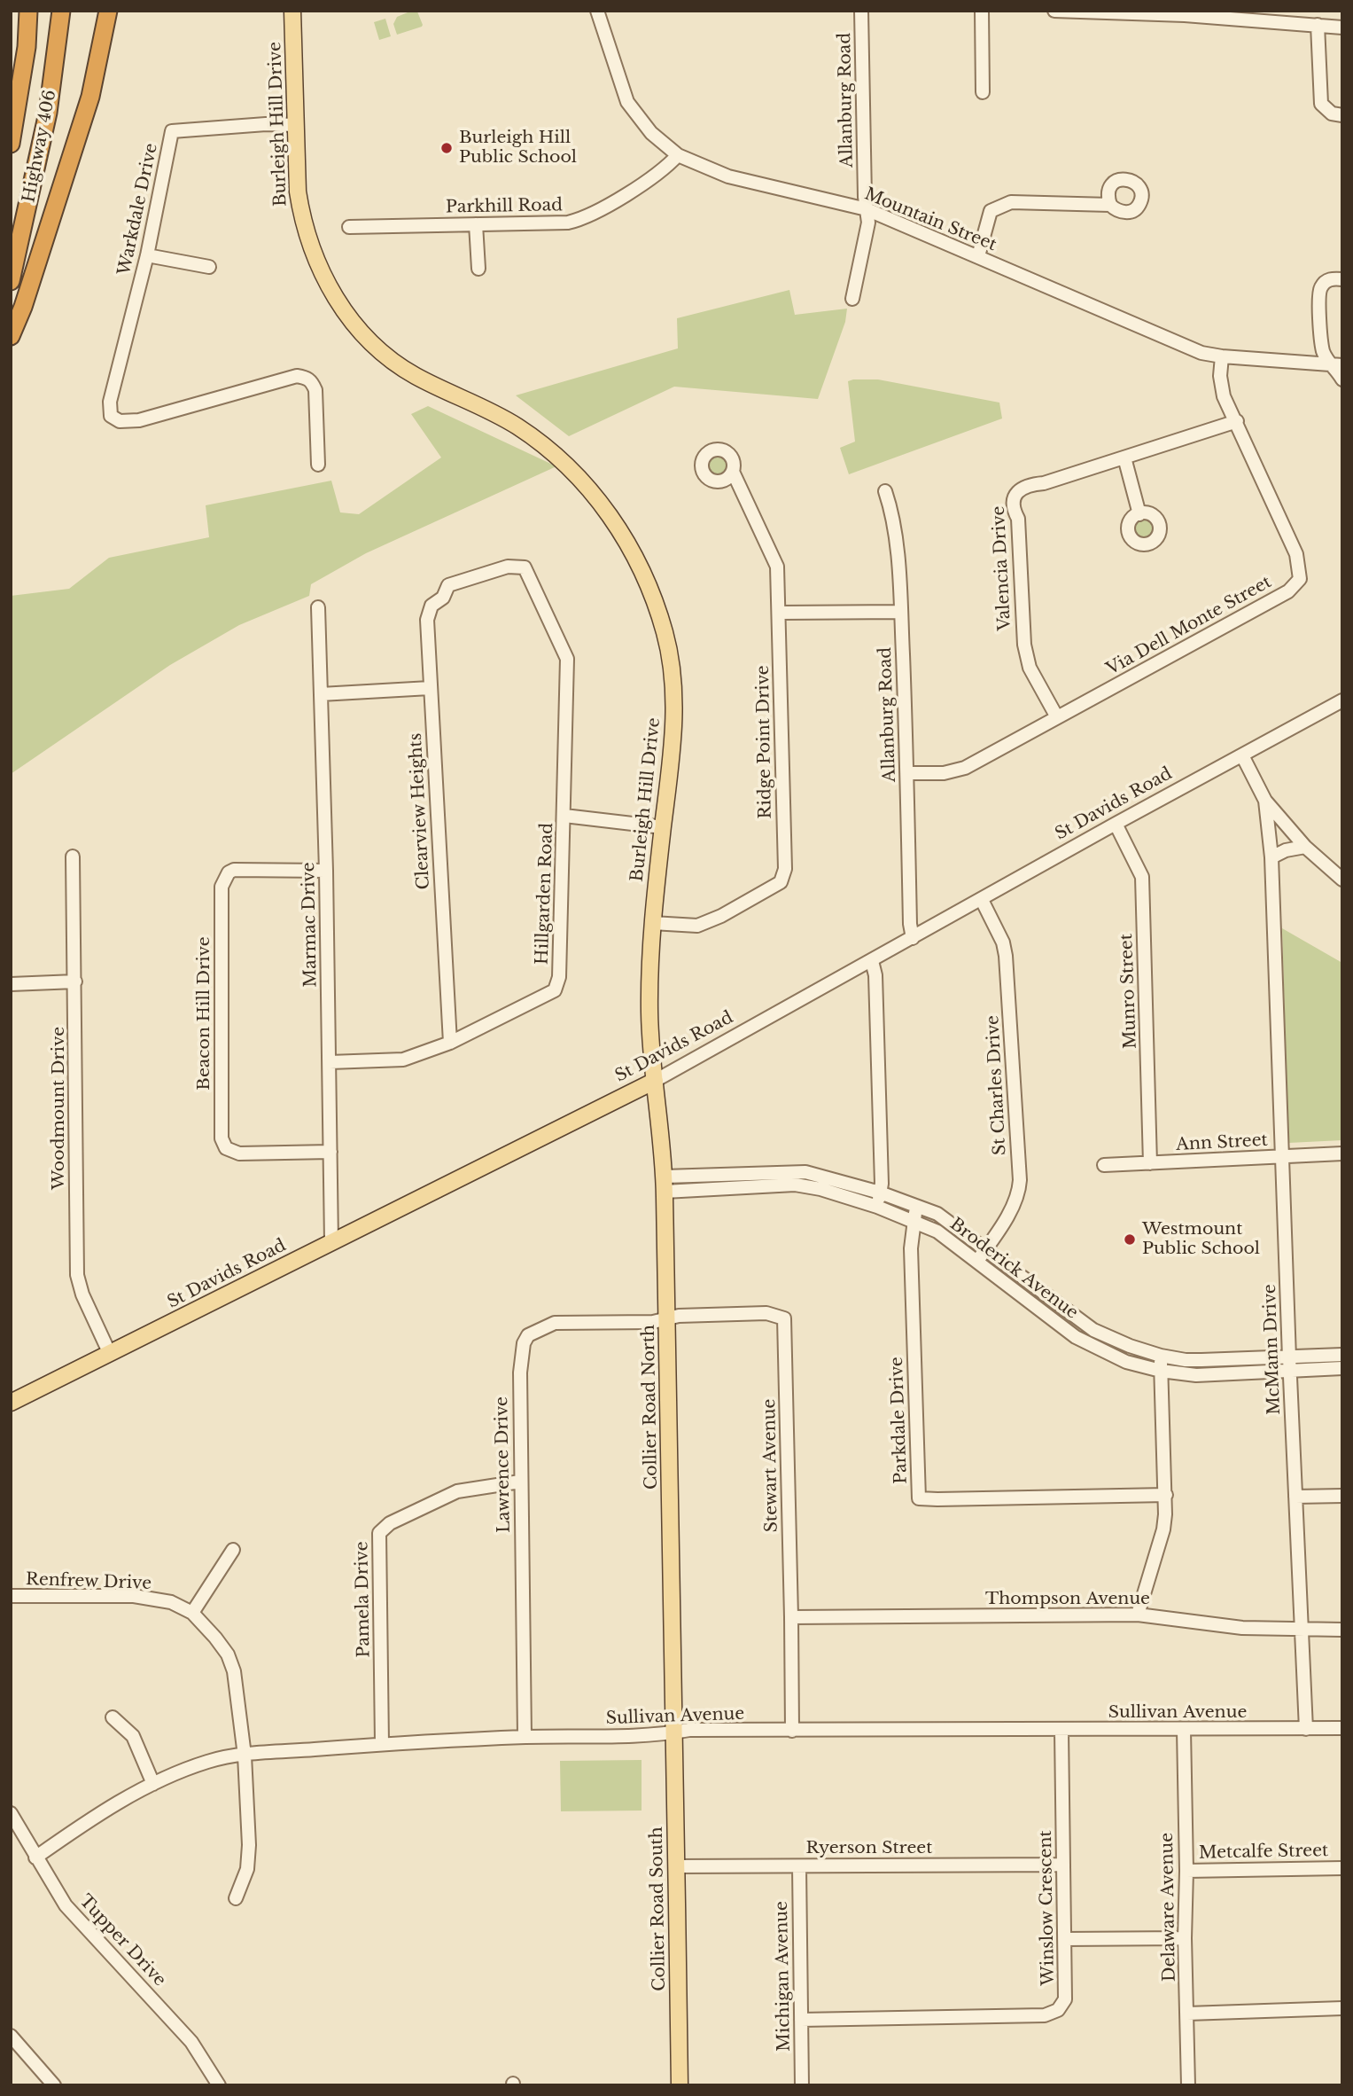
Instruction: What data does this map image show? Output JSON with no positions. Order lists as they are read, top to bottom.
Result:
{
  "streets": {
    "highway": ["Highway 406"],
    "main road": [
      "Burleigh Hill Drive",
      "St Davids Road",
      "Collier Road North",
      "Collier Road South"
    ],
    "street": [
      "Allanburg Road",
      "Parkhill Road",
      "Warkdale Drive",
      "Mountain Street",
      "Valencia Drive",
      "Via Dell Monte Street",
      "Ridge Point Drive",
      "Clearview Heights",
      "Hillgarden Road",
      "Marmac Drive",
      "Munro Street",
      "Beacon Hill Drive",
      "St Charles Drive",
      "Woodmount Drive",
      "Ann Street",
      "Broderick Avenue",
      "McMann Drive",
      "Parkdale Drive",
      "Lawrence Drive",
      "Stewart Avenue",
      "Renfrew Drive",
      "Pamela Drive",
      "Thompson Avenue",
      "Sullivan Avenue",
      "Ryerson Street",
      "Metcalfe Street",
      "Delaware Avenue",
      "Winslow Crescent",
      "Tupper Drive",
      "Michigan Avenue"
    ]
  },
  "crossings": [
    ["Allanburg Road", "Mountain Street"],
    ["Allanburg Road", "Via Dell Monte Street"],
    ["Allanburg Road", "St Davids Road"],
    ["Burleigh Hill Drive", "Warkdale Drive"],
    ["Burleigh Hill Drive", "Ridge Point Drive"],
    ["Burleigh Hill Drive", "St Davids Road"],
    ["Burleigh Hill Drive", "Collier Road North"],
    ["Parkhill Road", "Mountain Street"],
    ["Mountain Street", "Via Dell Monte Street"],
    ["Valencia Drive", "Via Dell Monte Street"],
    ["St Davids Road", "Marmac Drive"],
    ["St Davids Road", "Munro Street"],
    ["St Davids Road", "St Charles Drive"],
    ["St Davids Road", "Woodmount Drive"],
    ["St Davids Road", "Collier Road North"],
    ["Clearview Heights", "Hillgarden Road"],
    ["Hillgarden Road", "Marmac Drive"],
    ["Marmac Drive", "Beacon Hill Drive"],
    ["Munro Street", "Ann Street"],
    ["St Charles Drive", "Broderick Avenue"],
    ["Ann Street", "McMann Drive"],
    ["Broderick Avenue", "McMann Drive"],
    ["Broderick Avenue", "Collier Road North"],
    ["Broderick Avenue", "Parkdale Drive"],
    ["McMann Drive", "Thompson Avenue"],
    ["McMann Drive", "Sullivan Avenue"],
    ["Collier Road North", "Lawrence Drive"],
    ["Collier Road North", "Stewart Avenue"],
    ["Collier Road North", "Sullivan Avenue"],
    ["Collier Road North", "Collier Road South"],
    ["Lawrence Drive", "Stewart Avenue"],
    ["Lawrence Drive", "Pamela Drive"],
    ["Lawrence Drive", "Sullivan Avenue"],
    ["Stewart Avenue", "Thompson Avenue"],
    ["Stewart Avenue", "Sullivan Avenue"],
    ["Renfrew Drive", "Sullivan Avenue"],
    ["Pamela Drive", "Sullivan Avenue"],
    ["Sullivan Avenue", "Delaware Avenue"],
    ["Sullivan Avenue", "Winslow Crescent"],
    ["Sullivan Avenue", "Collier Road South"],
    ["Sullivan Avenue", "Tupper Drive"],
    ["Ryerson Street", "Winslow Crescent"],
    ["Ryerson Street", "Collier Road South"],
    ["Ryerson Street", "Michigan Avenue"],
    ["Metcalfe Street", "Delaware Avenue"],
    ["Winslow Crescent", "Michigan Avenue"]
  ],
  "places": ["Burleigh Hill Public School", "Westmount Public School"]
}
